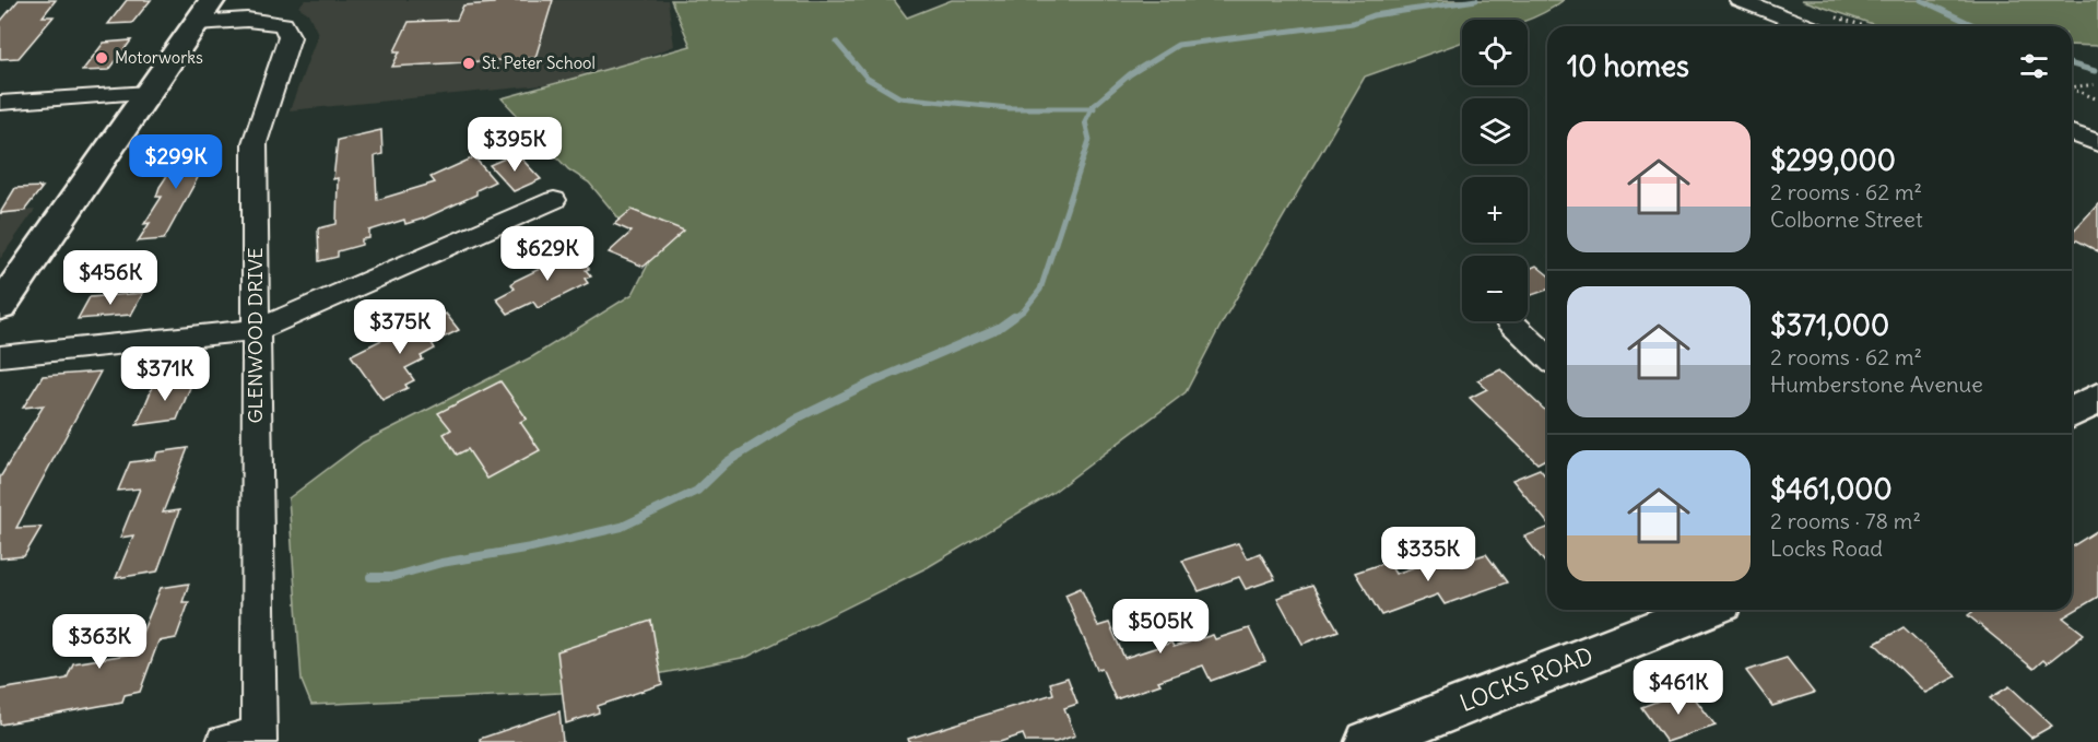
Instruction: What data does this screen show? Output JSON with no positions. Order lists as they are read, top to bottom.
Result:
{
  "streets": {
    "main road": ["LOCKS ROAD"],
    "street": ["GLENWOOD DRIVE"]
  },
  "places": ["Motorworks", "St. Peter School"],
  "page": {
    "map_buttons": ["+", "−"],
    "heading": "10 homes",
    "list": [
      {
        "name": "$299,000",
        "note": "2 rooms · 62 m² · Colborne Street"
      },
      {
        "name": "$371,000",
        "note": "2 rooms · 62 m² · Humberstone Avenue"
      },
      {
        "name": "$461,000",
        "note": "2 rooms · 78 m² · Locks Road"
      }
    ],
    "price": [
      "$395K",
      "$299K",
      "$629K",
      "$456K",
      "$375K",
      "$371K",
      "$335K",
      "$505K",
      "$363K",
      "$461K"
    ]
  }
}
